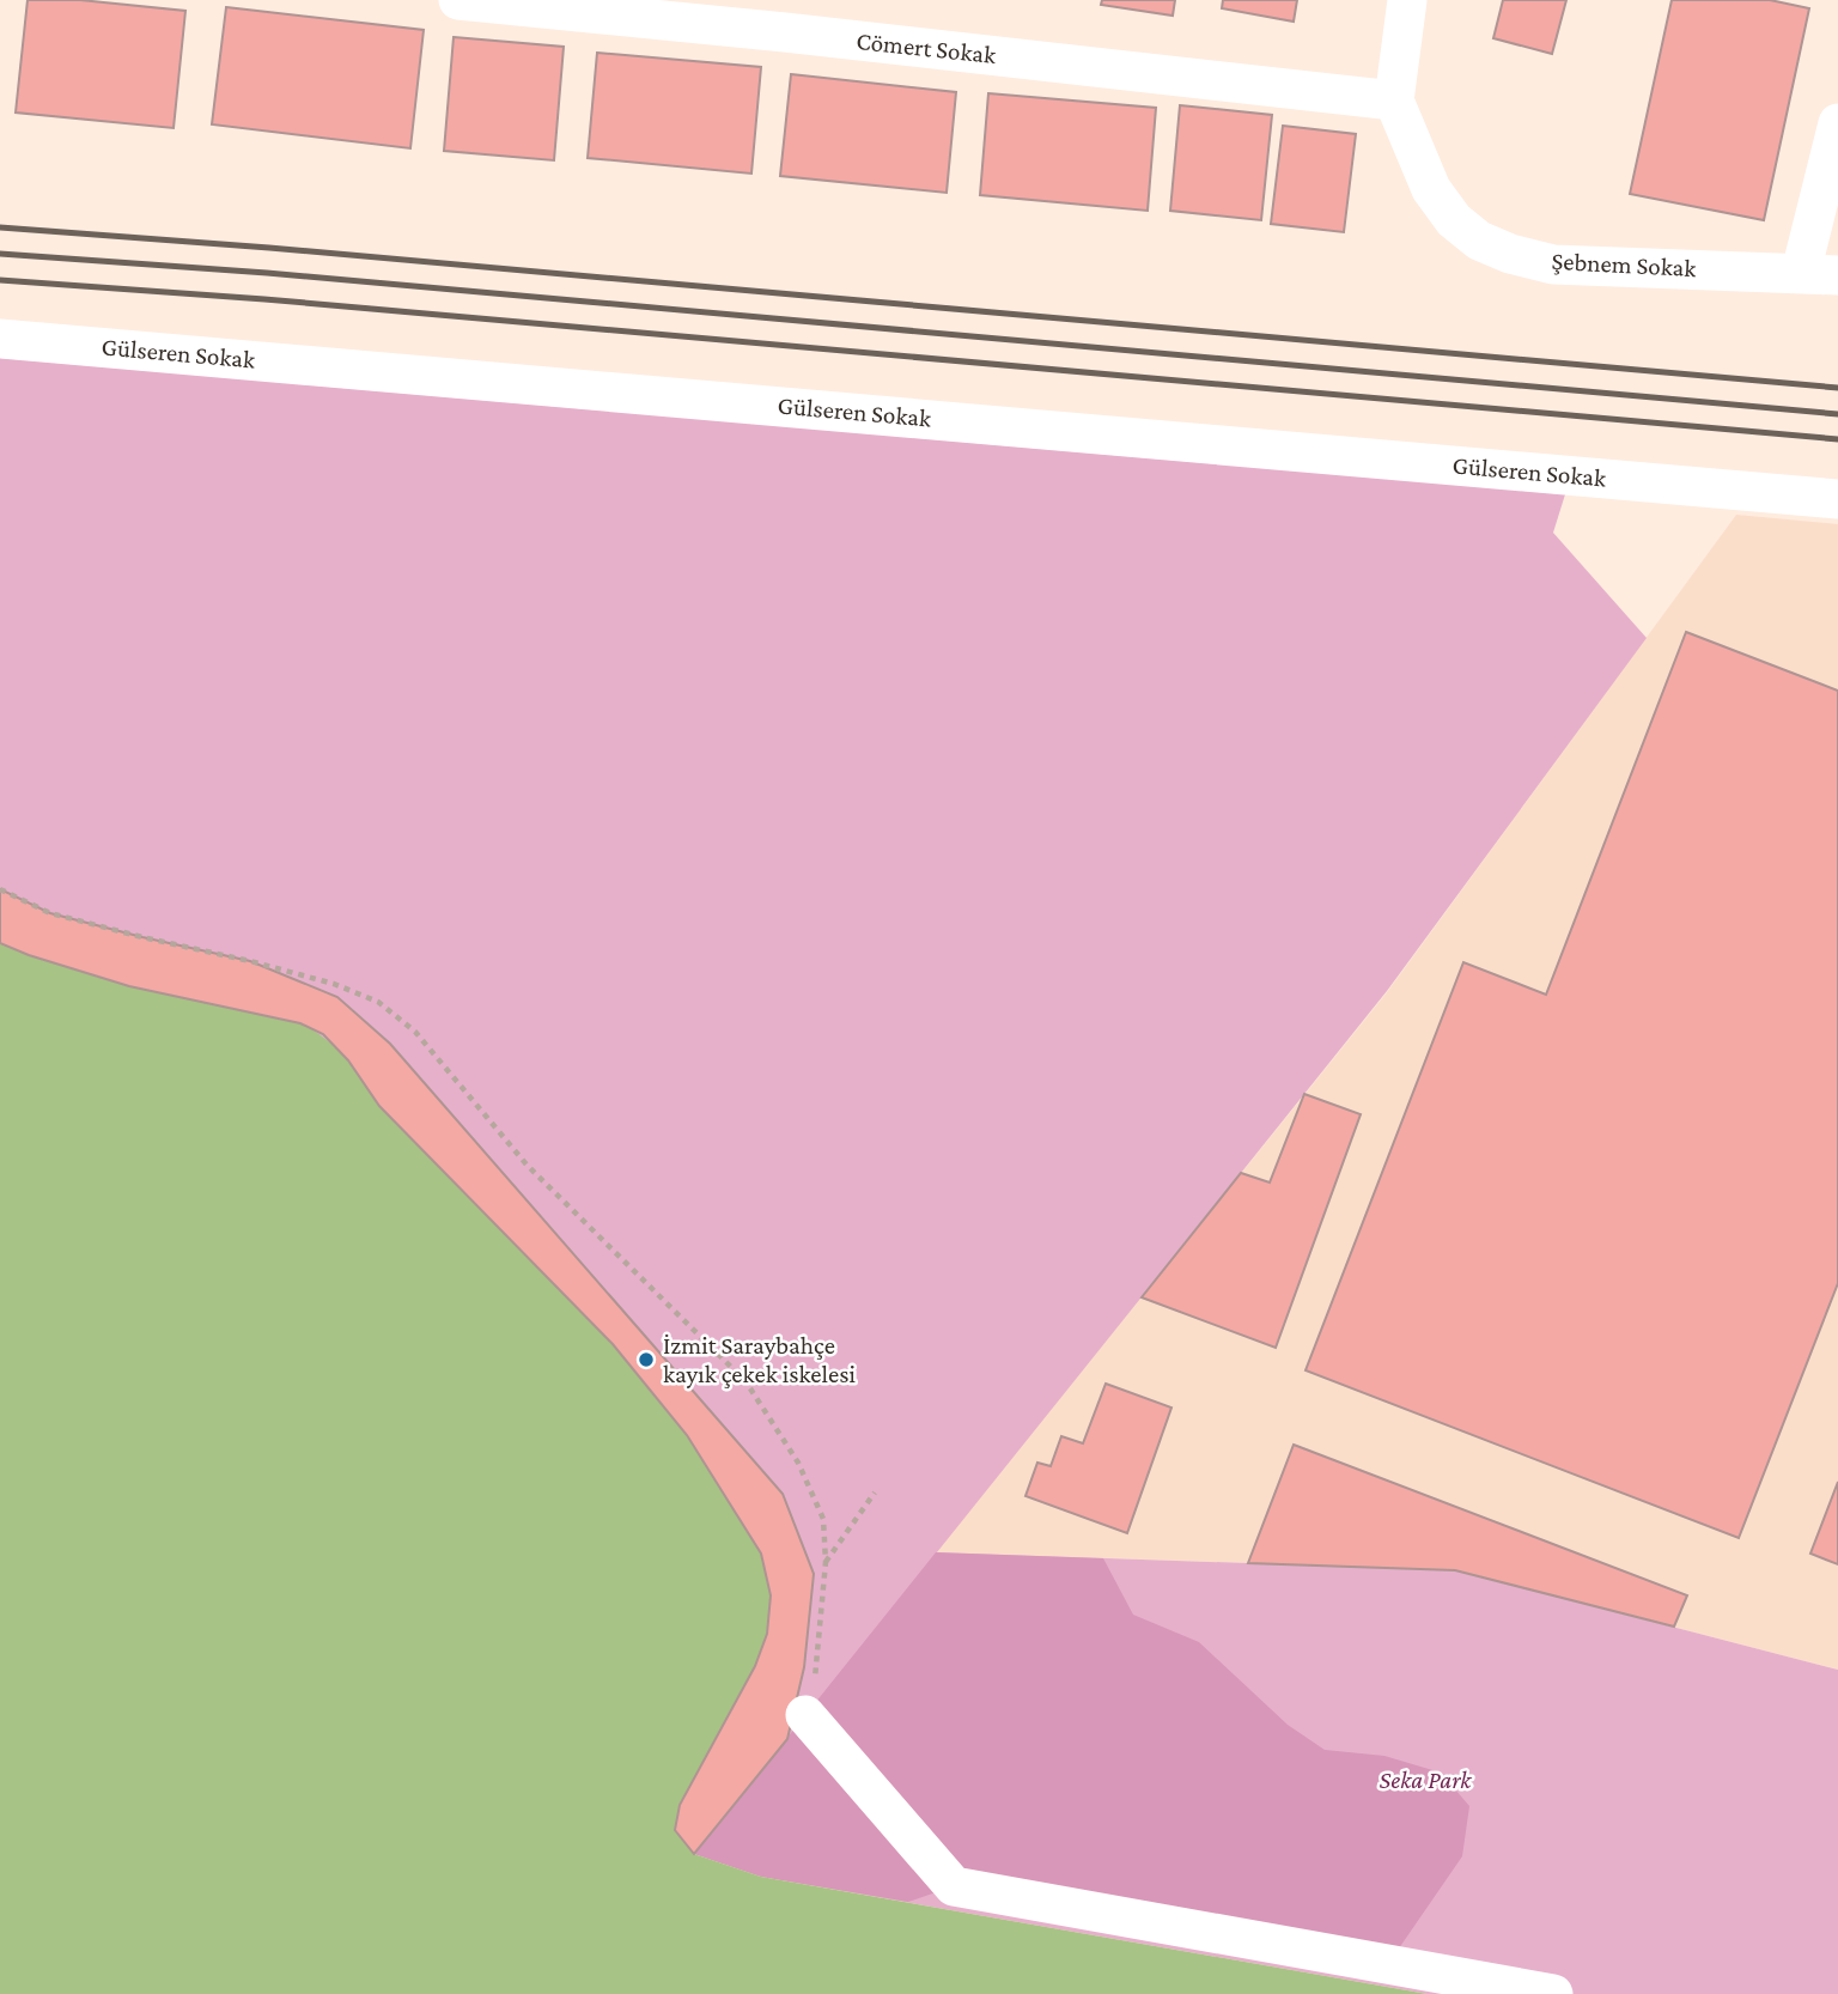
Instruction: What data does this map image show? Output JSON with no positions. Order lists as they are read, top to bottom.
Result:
{
  "streets": {
    "street": ["Cömert Sokak", "Şebnem Sokak", "Gülseren Sokak"]
  },
  "crossings": [
    ["Cömert Sokak", "Şebnem Sokak"]
  ],
  "parks": ["Seka Park"],
  "places": ["İzmit Saraybahçe kayık çekek iskelesi"]
}
